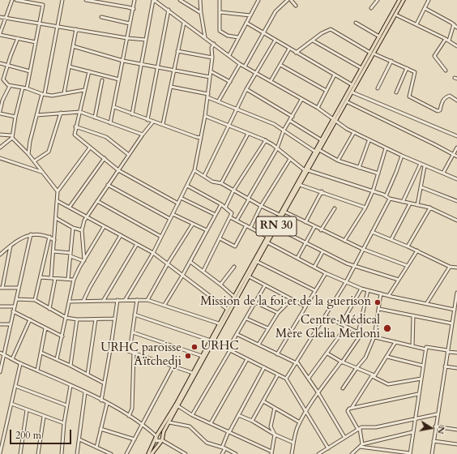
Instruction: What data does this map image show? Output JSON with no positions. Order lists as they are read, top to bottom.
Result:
{
  "streets": {
    "main road": ["RN 30"]
  },
  "places": [
    "Mission de la foi et de la guerison",
    "Centre Médical Mère Clelia Merloni",
    "URHC",
    "URHC paroisse Aïtchedji"
  ],
  "scale_bar": "200 m",
  "north": "right"
}
